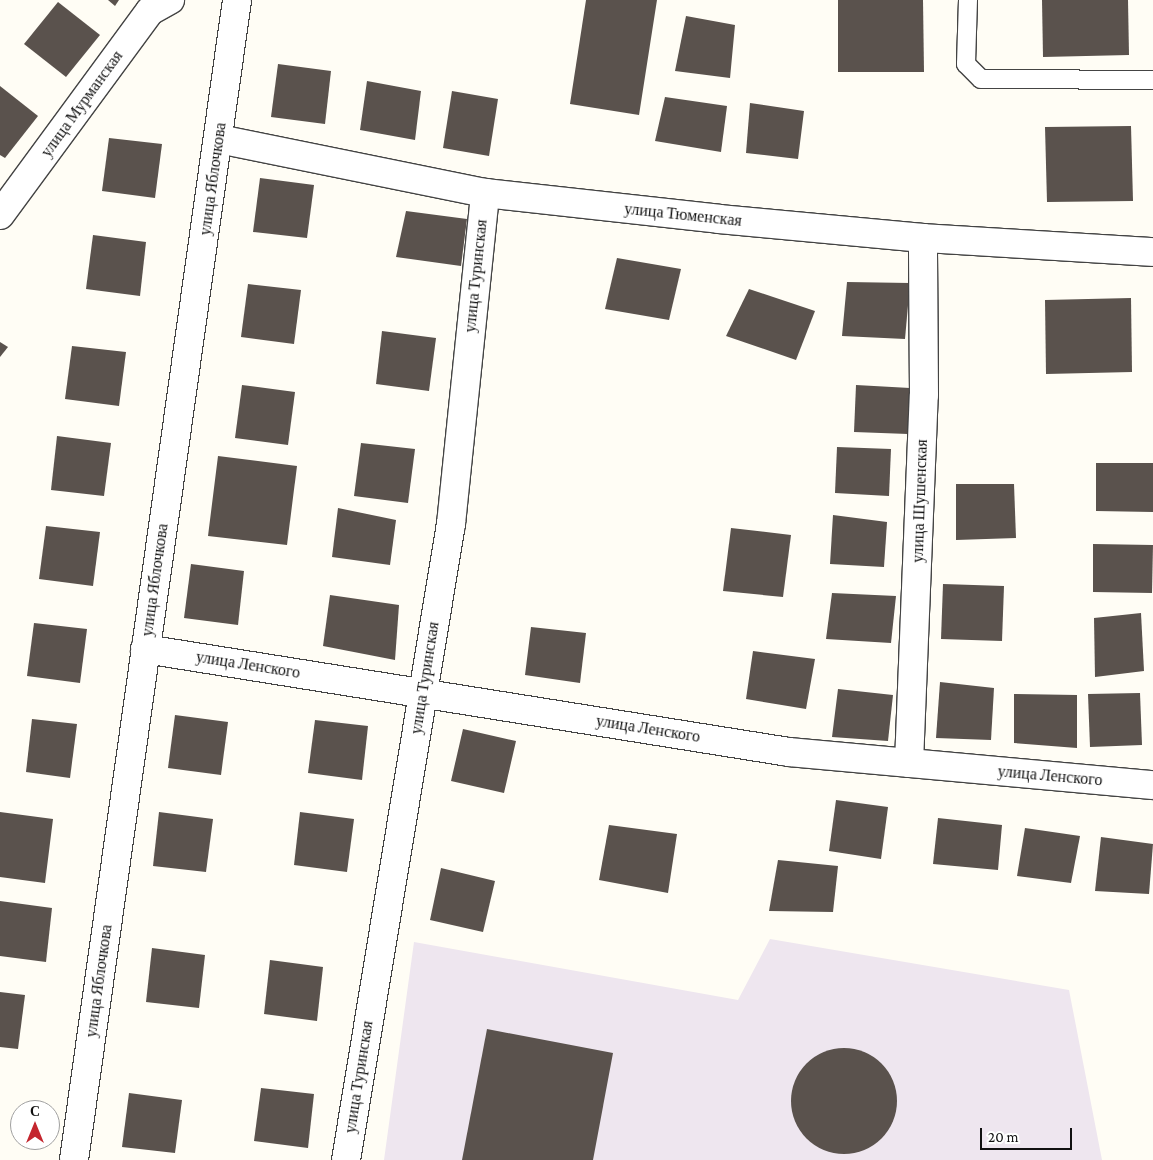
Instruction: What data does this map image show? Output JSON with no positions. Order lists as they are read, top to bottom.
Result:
{
  "streets": {
    "street": [
      "улица Мурманская",
      "улица Яблочкова",
      "улица Тюменская",
      "улица Туринская",
      "улица Шушенская",
      "улица Ленского"
    ]
  },
  "crossings": [
    ["улица Яблочкова", "улица Тюменская"],
    ["улица Яблочкова", "улица Ленского"],
    ["улица Тюменская", "улица Туринская"],
    ["улица Тюменская", "улица Шушенская"],
    ["улица Туринская", "улица Ленского"],
    ["улица Шушенская", "улица Ленского"]
  ],
  "scale_bar": "20 m",
  "north": "top"
}
